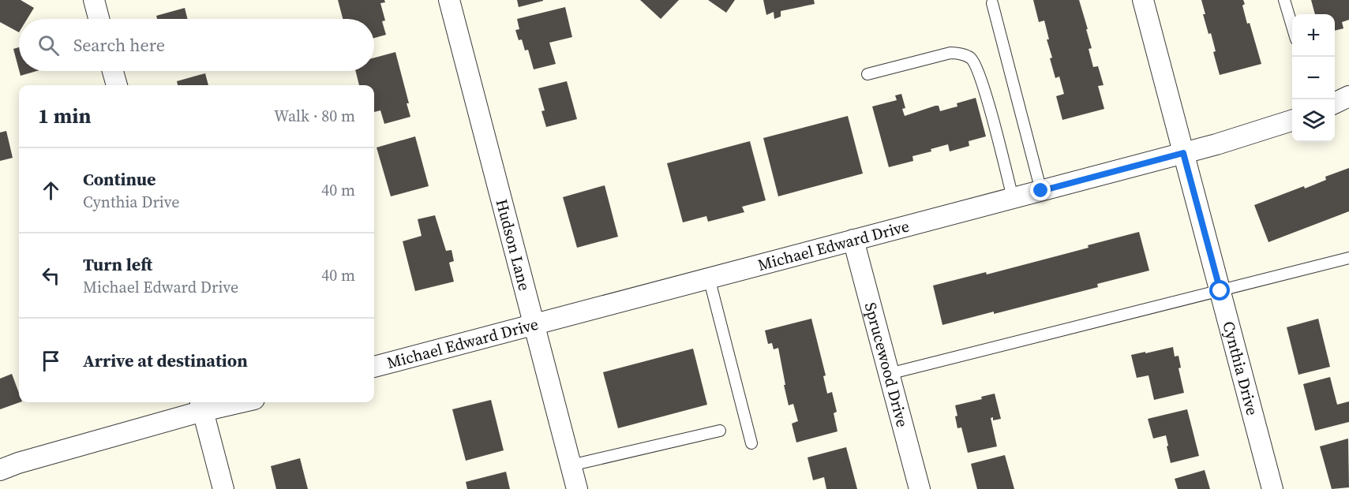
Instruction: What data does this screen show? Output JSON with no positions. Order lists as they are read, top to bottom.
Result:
{
  "streets": {
    "street": [
      "Hudson Lane",
      "Michael Edward Drive",
      "Sprucewood Drive",
      "Cynthia Drive"
    ]
  },
  "crossings": [
    ["Hudson Lane", "Michael Edward Drive"],
    ["Michael Edward Drive", "Sprucewood Drive"],
    ["Michael Edward Drive", "Cynthia Drive"]
  ],
  "page": {
    "map_buttons": ["+", "−"],
    "search": "Search here",
    "heading": ["1 min", "Walk · 80 m"],
    "list": [
      ["Continue", "Cynthia Drive", "40 m"],
      ["Turn left", "Michael Edward Drive", "40 m"],
      "Arrive at destination"
    ]
  }
}
